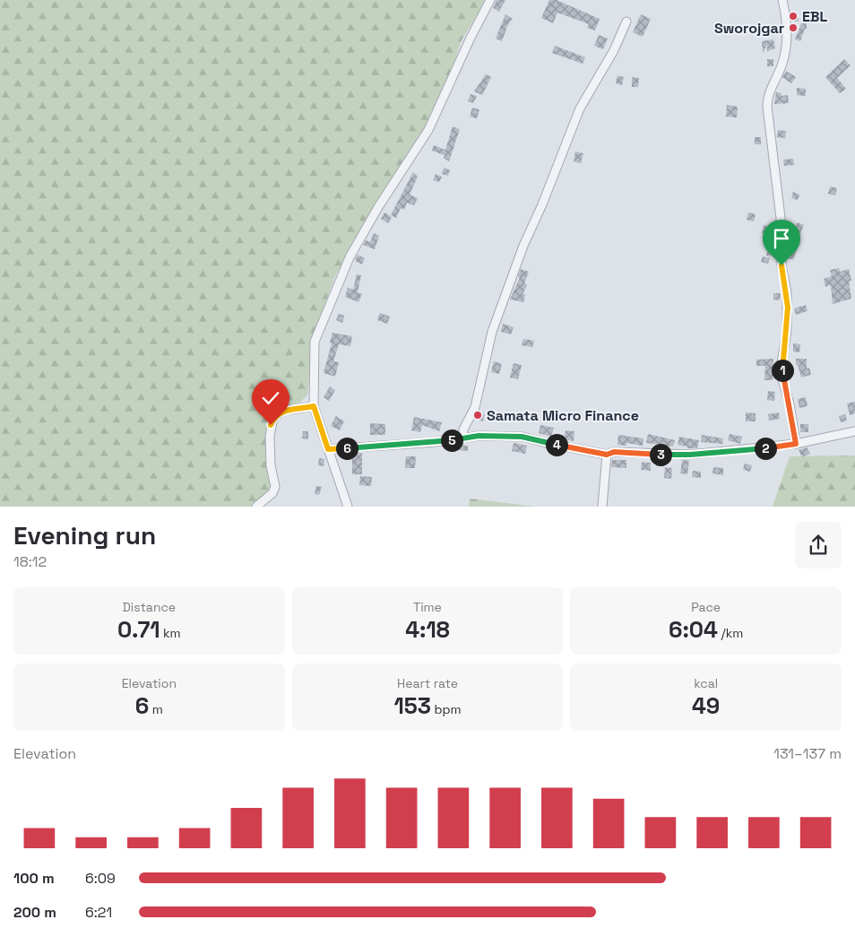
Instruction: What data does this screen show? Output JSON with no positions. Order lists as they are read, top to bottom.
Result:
{
  "places": ["EBL", "Sworojgar", "Samata Micro Finance"],
  "page": {
    "pins": [
      "1",
      "5",
      "4",
      "2",
      "6",
      "3"
    ],
    "heading": ["Evening run", "18:12"],
    "stats": [
      ["Distance", "0.71 km"],
      ["Time", "4:18"],
      ["Pace", "6:04 /km"],
      ["Elevation", "6 m"],
      ["Heart rate", "153 bpm"],
      ["kcal", "49"]
    ],
    "chart": ["Elevation", "131–137 m"],
    "list": [
      {
        "name": "100 m",
        "note": "6:09"
      },
      {
        "name": "200 m",
        "note": "6:21"
      }
    ]
  }
}
